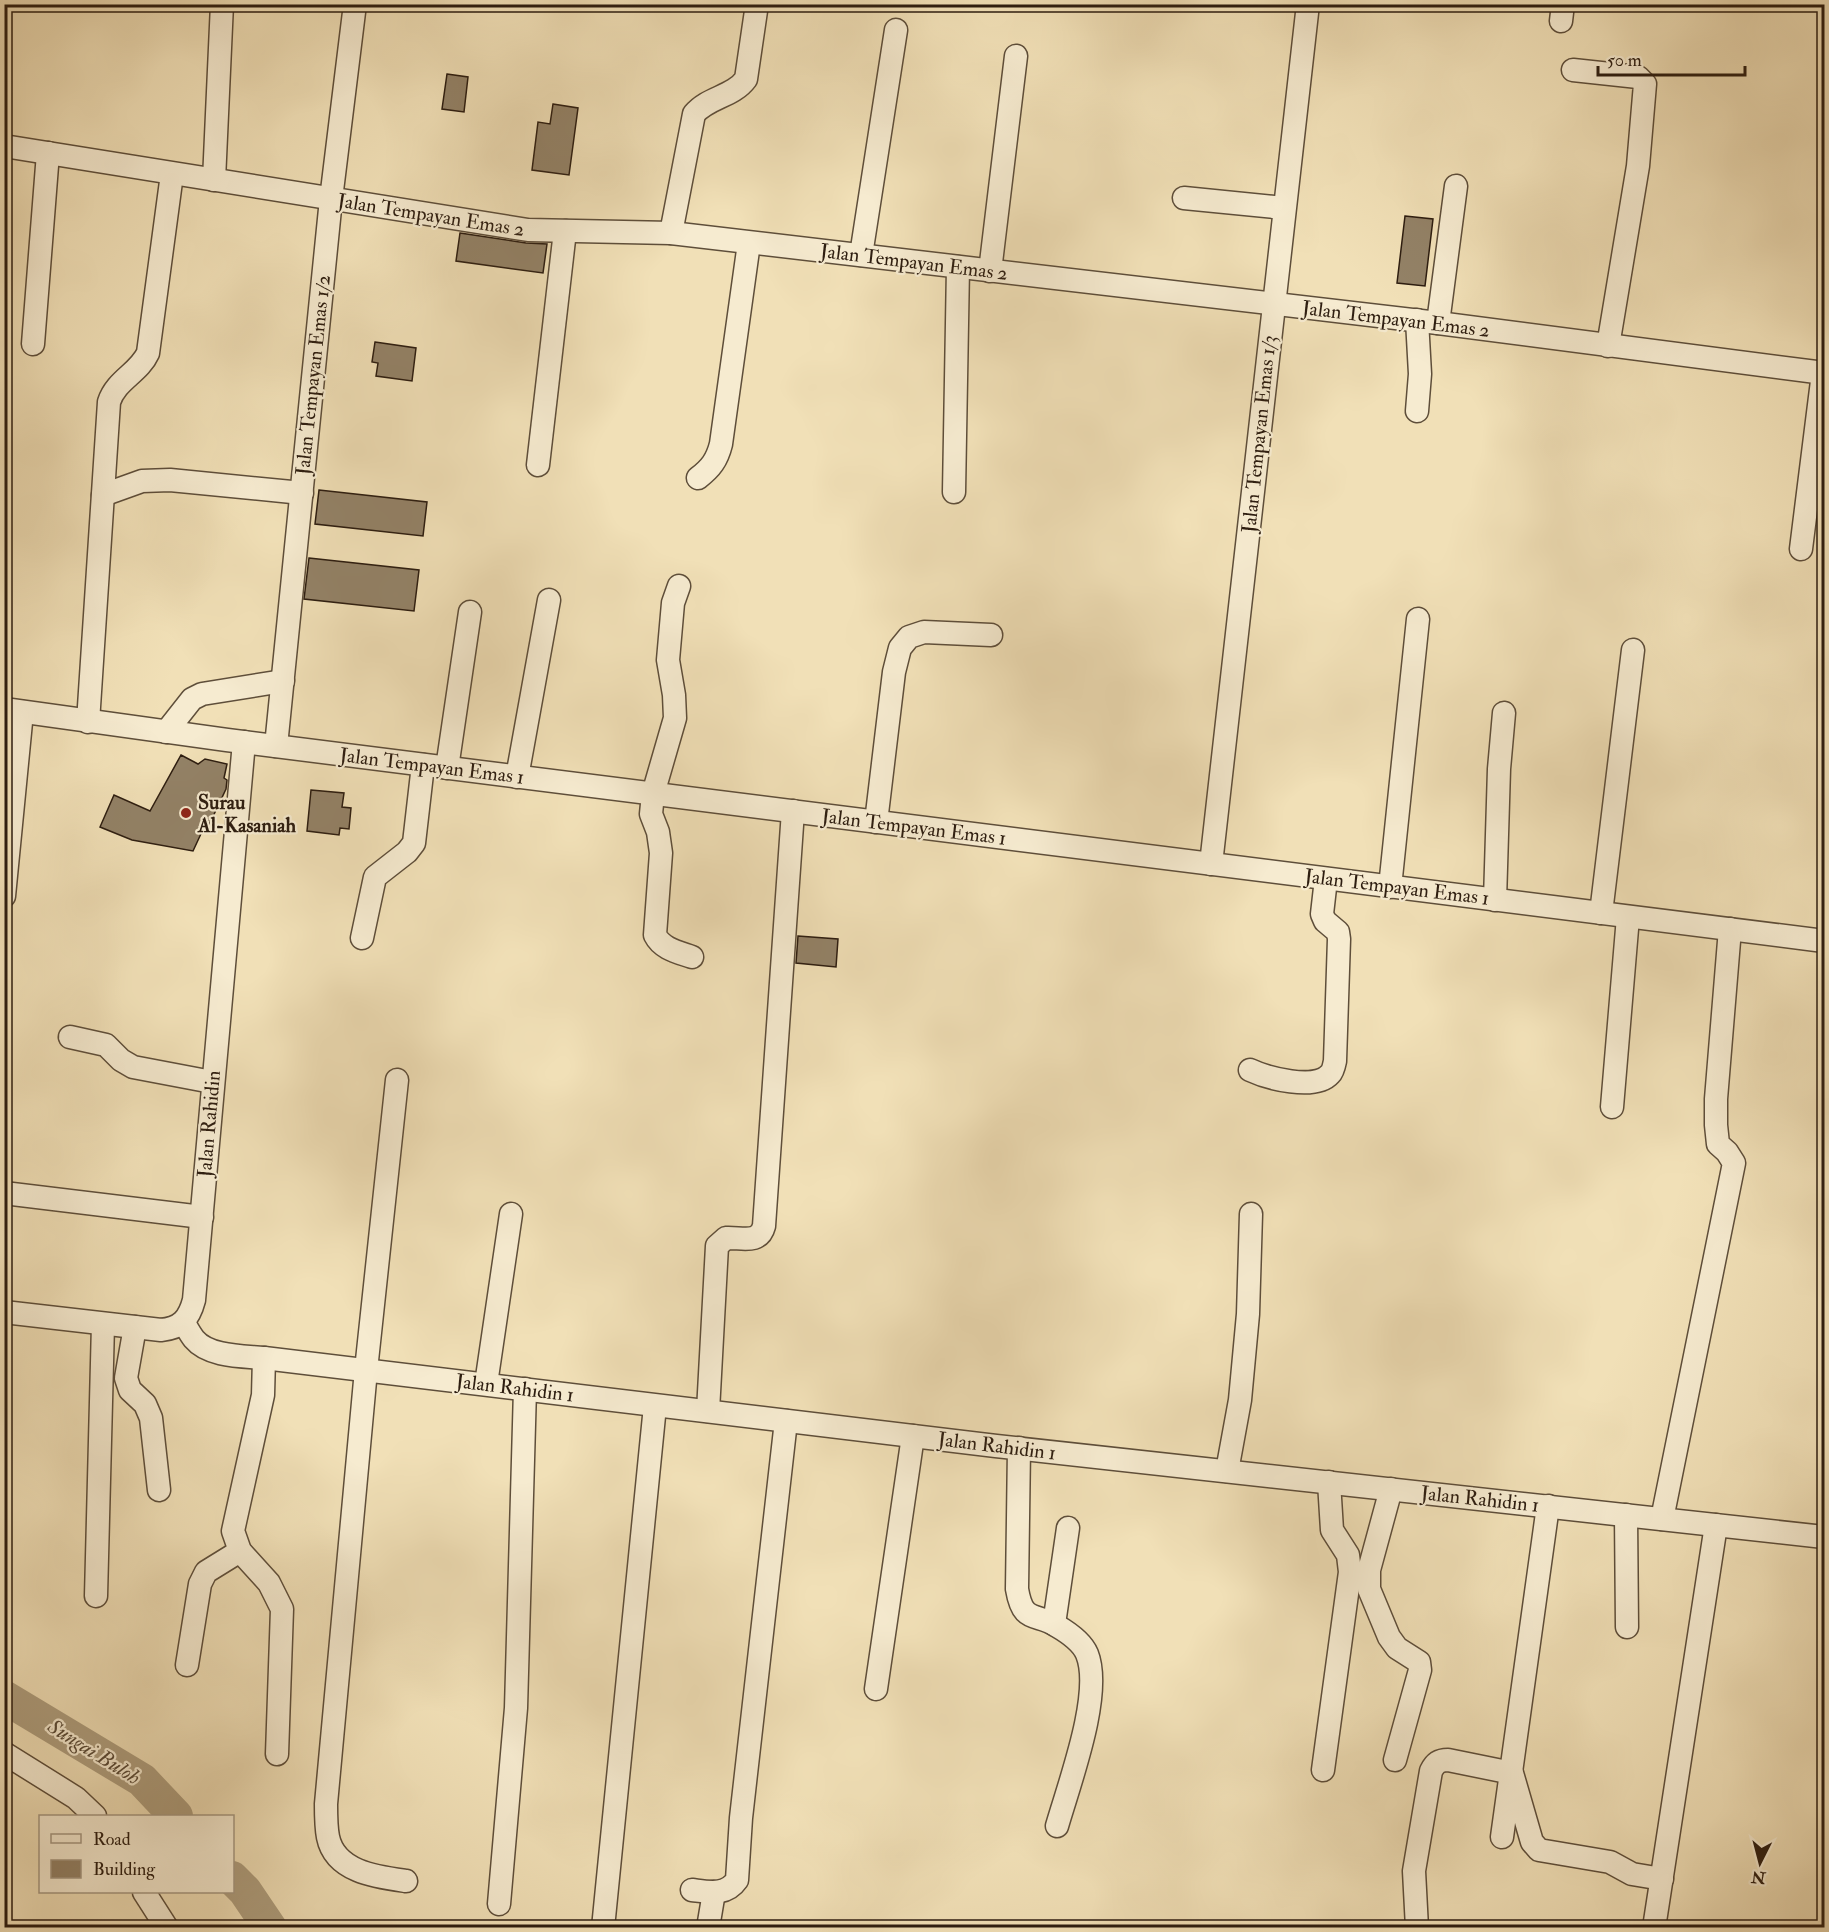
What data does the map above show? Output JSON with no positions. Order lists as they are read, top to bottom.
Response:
{
  "streets": {
    "street": [
      "Jalan Tempayan Emas 2",
      "Jalan Tempayan Emas 1/2",
      "Jalan Tempayan Emas 1/3",
      "Jalan Tempayan Emas 1",
      "Jalan Rahidin",
      "Jalan Rahidin 1"
    ]
  },
  "crossings": [
    ["Jalan Tempayan Emas 2", "Jalan Tempayan Emas 1/2"],
    ["Jalan Tempayan Emas 2", "Jalan Tempayan Emas 1/3"],
    ["Jalan Tempayan Emas 1/2", "Jalan Tempayan Emas 1"],
    ["Jalan Tempayan Emas 1/3", "Jalan Tempayan Emas 1"],
    ["Jalan Tempayan Emas 1", "Jalan Rahidin"],
    ["Jalan Rahidin", "Jalan Rahidin 1"]
  ],
  "water": ["Sungai Buloh"],
  "places": ["Surau Al-Kasaniah"],
  "legend": ["Road", "Building"],
  "scale_bar": "50 m",
  "north": "bottom"
}
